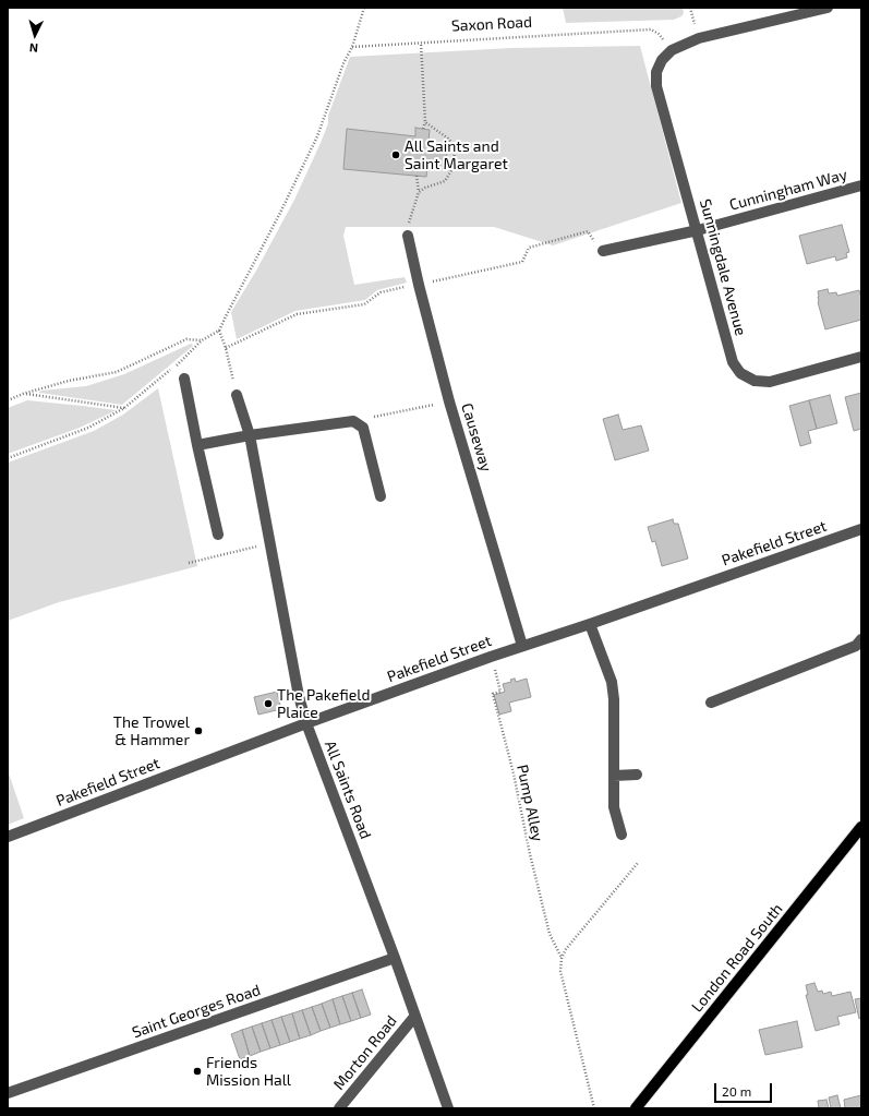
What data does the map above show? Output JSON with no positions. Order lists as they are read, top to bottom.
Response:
{
  "streets": {
    "main road": ["London Road South"],
    "street": [
      "Cunningham Way",
      "Sunningdale Avenue",
      "Causeway",
      "Pakefield Street",
      "All Saints Road",
      "Saint Georges Road",
      "Morton Road"
    ],
    "path": ["Saxon Road", "Pump Alley"]
  },
  "crossings": [
    ["Saxon Road", "Sunningdale Avenue"],
    ["Cunningham Way", "Sunningdale Avenue"],
    ["Causeway", "Pakefield Street"],
    ["Pakefield Street", "All Saints Road"],
    ["Pakefield Street", "Pump Alley"],
    ["All Saints Road", "Saint Georges Road"],
    ["All Saints Road", "Morton Road"]
  ],
  "places": [
    "All Saints and Saint Margaret",
    "The Pakefield Plaice",
    "The Trowel & Hammer",
    "Friends Mission Hall"
  ],
  "scale_bar": "20 m",
  "north": "bottom"
}
